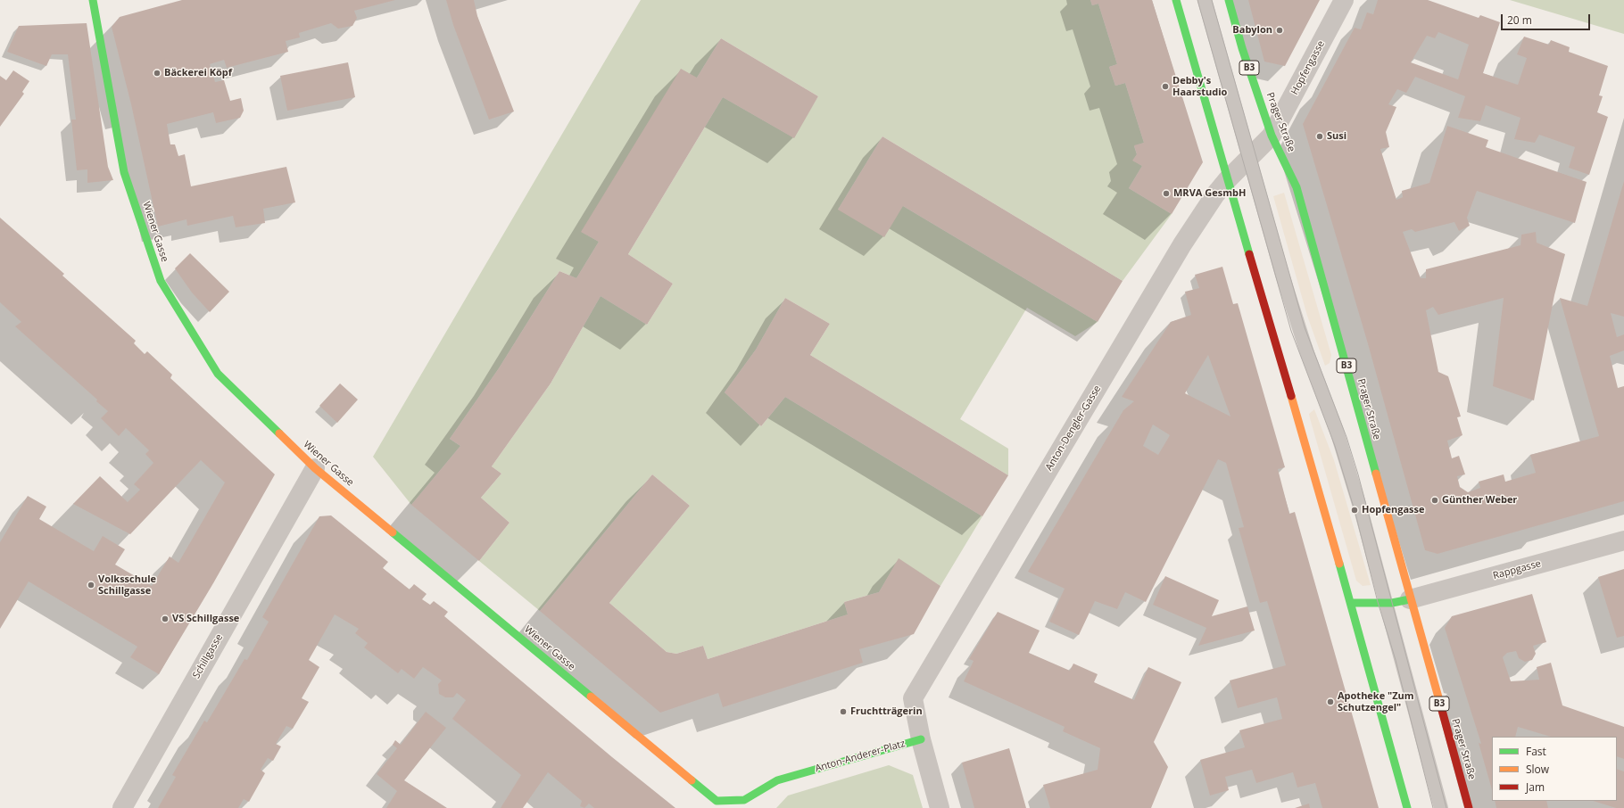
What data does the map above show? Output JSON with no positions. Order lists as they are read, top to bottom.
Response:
{
  "streets": {
    "main road": [
      "B3",
      "Prager Straße",
      "Wiener Gasse",
      "Anton-Anderer-Platz"
    ],
    "street": [
      "Hopfengasse",
      "Anton-Dengler-Gasse",
      "Rappgasse",
      "Schillgasse"
    ]
  },
  "crossings": [
    ["Hopfengasse", "Prager Straße"],
    ["Hopfengasse", "Anton-Dengler-Gasse"],
    ["Prager Straße", "Anton-Dengler-Gasse"],
    ["Prager Straße", "Rappgasse"],
    ["Wiener Gasse", "Schillgasse"],
    ["Wiener Gasse", "Anton-Anderer-Platz"],
    ["Anton-Dengler-Gasse", "Anton-Anderer-Platz"]
  ],
  "places": [
    "Babylon",
    "Bäckerei Köpf",
    "Debby's Haarstudio",
    "Susi",
    "MRVA GesmbH",
    "Günther Weber",
    "Hopfengasse",
    "Volksschule Schillgasse",
    "VS Schillgasse",
    "Apotheke \"Zum Schutzengel\"",
    "Fruchtträgerin"
  ],
  "legend": ["Fast", "Slow", "Jam"],
  "scale_bar": "20 m"
}
